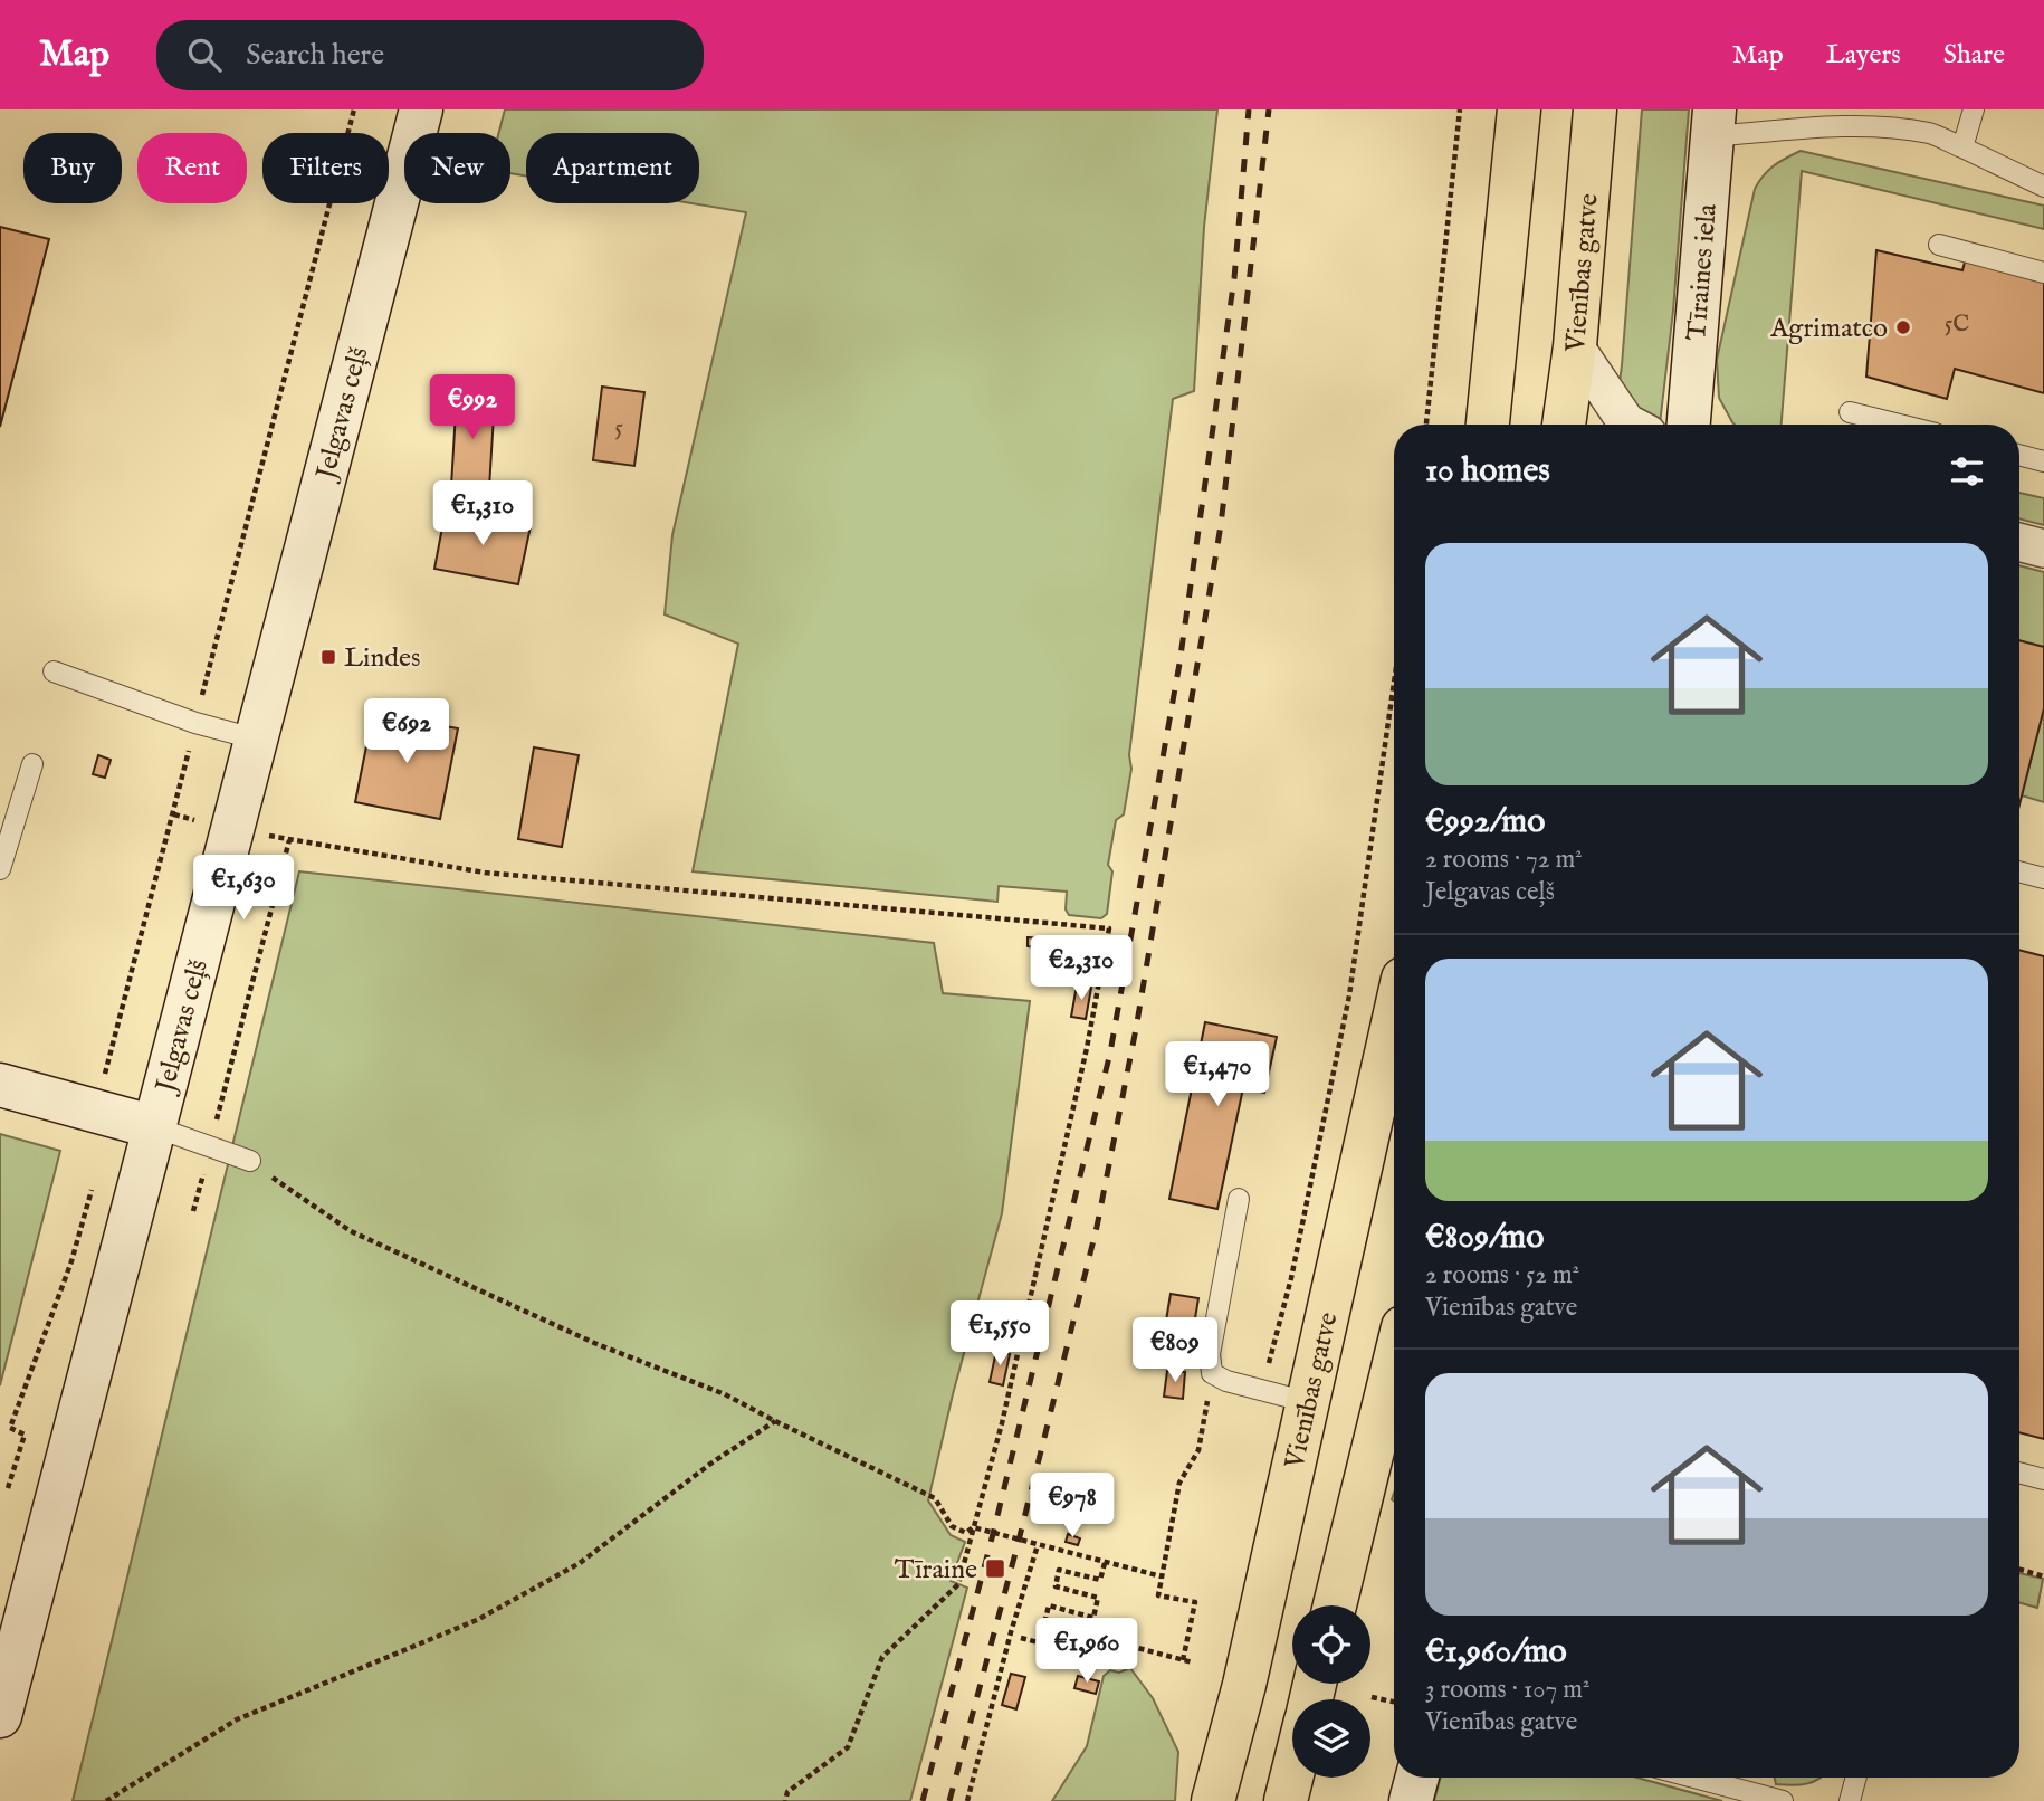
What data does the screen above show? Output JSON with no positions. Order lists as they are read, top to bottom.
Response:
{
  "streets": {
    "highway": ["Vienības gatve"],
    "main road": ["Tīraines iela", "Jelgavas ceļš"]
  },
  "places": {
    "other": ["Agrimatco"],
    "transit": ["Lindes", "Tīraine"]
  },
  "house_numbers": ["5C", "5"],
  "page": {
    "header": "Map",
    "search": "Search here",
    "nav": ["Map", "Layers", "Share"],
    "chip": [
      "Buy",
      "Rent",
      "Filters",
      "New",
      "Apartment"
    ],
    "price": [
      "€992",
      "€1,310",
      "€692",
      "€1,630",
      "€2,310",
      "€1,470",
      "€1,550",
      "€809",
      "€978",
      "€1,960"
    ],
    "heading": "10 homes",
    "list": [
      {
        "name": "€992/mo",
        "note": "2 rooms · 72 m² · Jelgavas ceļš"
      },
      {
        "name": "€809/mo",
        "note": "2 rooms · 52 m² · Vienības gatve"
      },
      {
        "name": "€1,960/mo",
        "note": "3 rooms · 107 m² · Vienības gatve"
      }
    ]
  }
}
